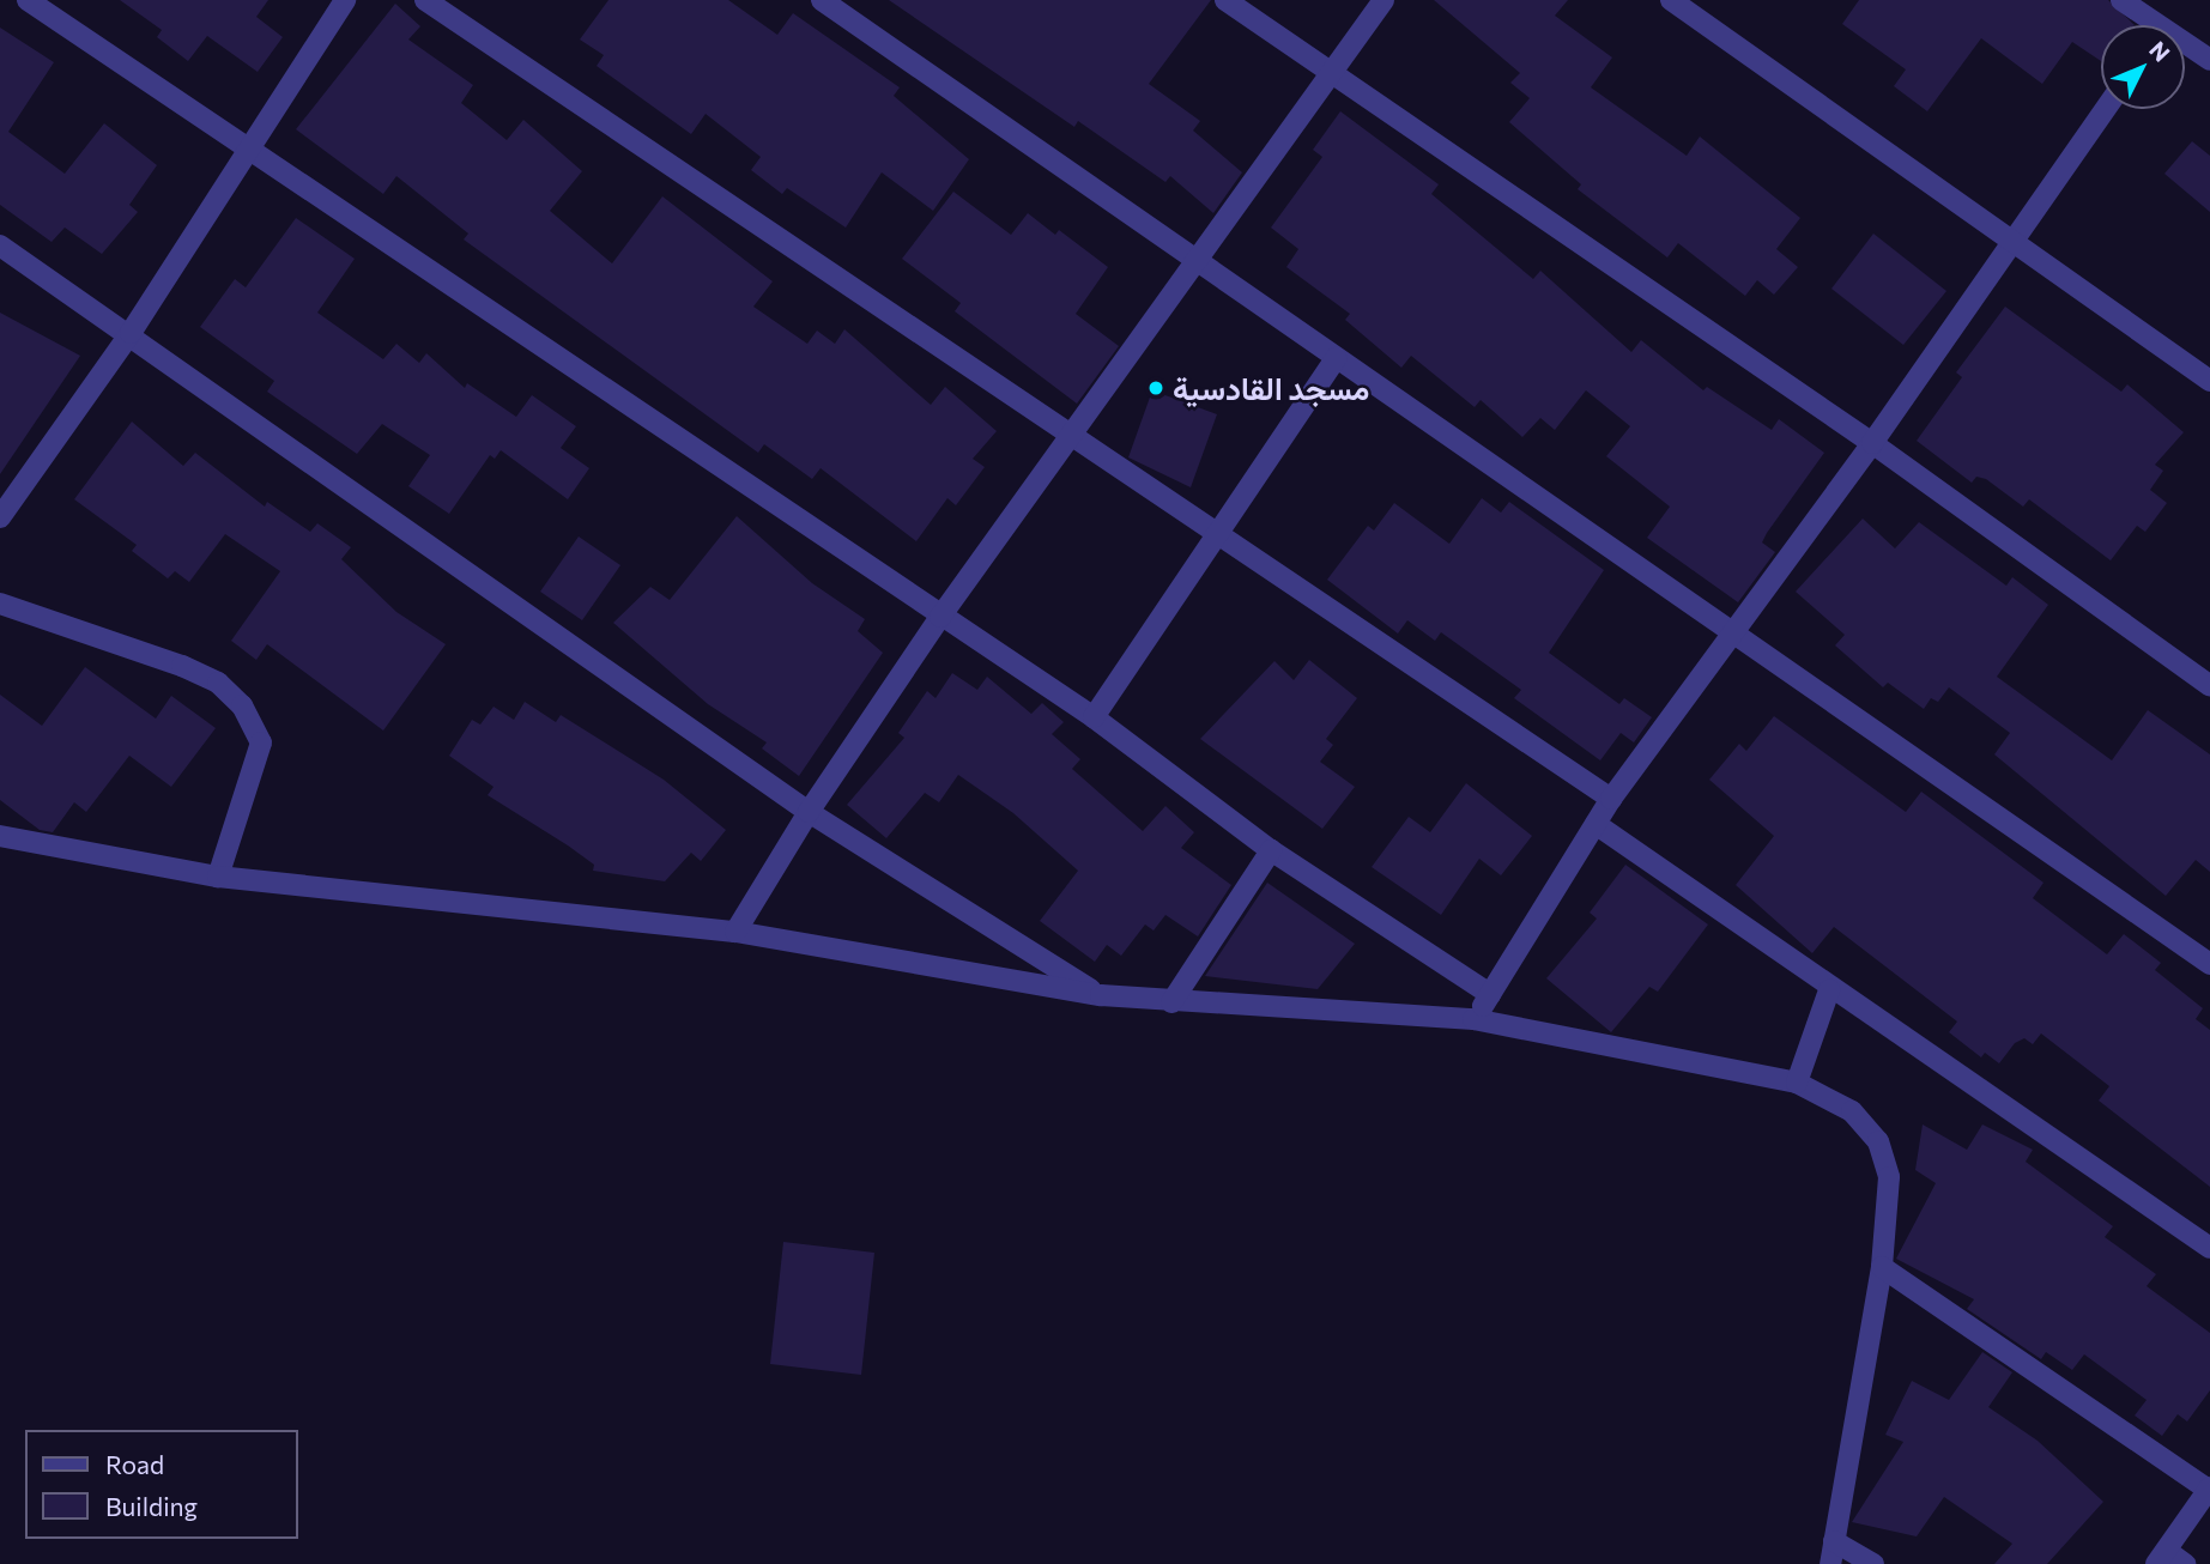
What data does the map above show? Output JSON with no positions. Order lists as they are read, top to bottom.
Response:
{
  "places": ["مسجد القادسية"],
  "legend": ["Road", "Building"],
  "north": "top right"
}
